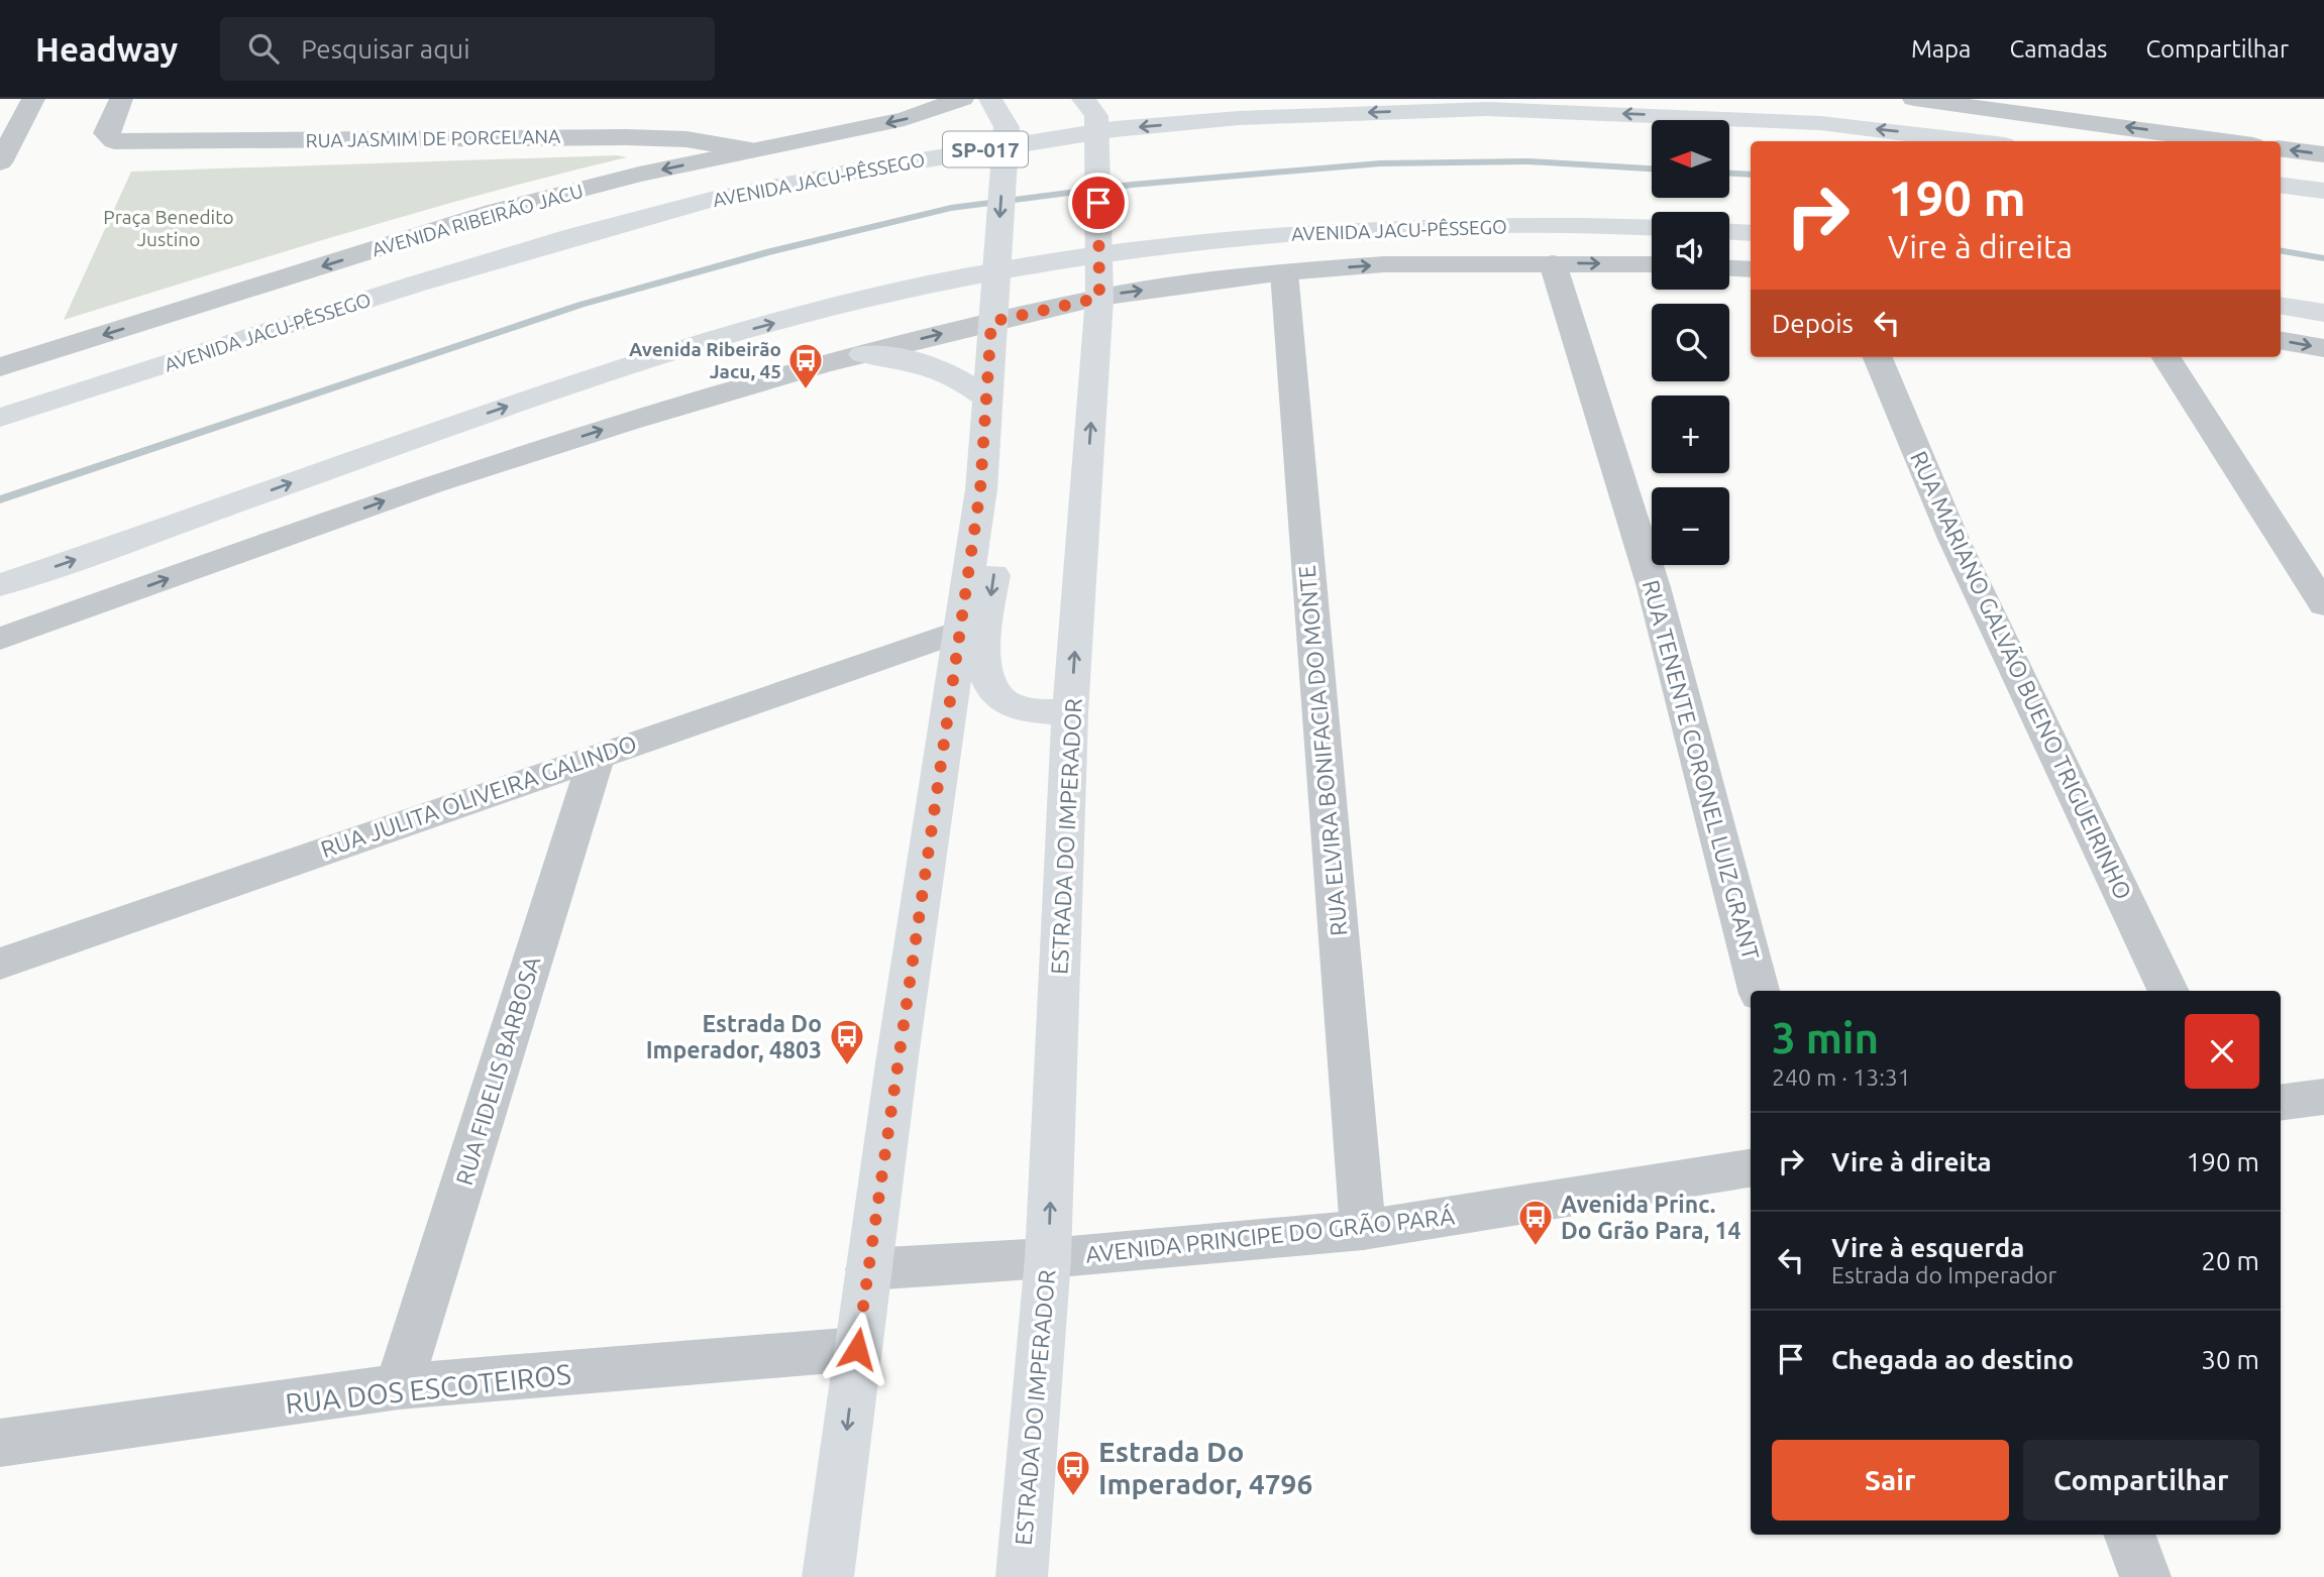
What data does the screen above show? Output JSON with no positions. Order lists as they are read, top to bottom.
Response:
{
  "streets": {
    "main road": ["SP-017", "AVENIDA JACU-PÊSSEGO", "ESTRADA DO IMPERADOR"],
    "street": [
      "RUA JASMIM DE PORCELANA",
      "AVENIDA RIBEIRÃO JACU",
      "RUA MARIANO GALVÃO BUENO TRIGUEIRINHO",
      "RUA ELVIRA BONIFACIA DO MONTE",
      "RUA TENENTE CORONEL LUIZ GRANT",
      "RUA JULITA OLIVEIRA GALINDO",
      "RUA FIDELIS BARBOSA",
      "AVENIDA PRINCIPE DO GRÃO PARÁ",
      "RUA DOS ESCOTEIROS"
    ]
  },
  "crossings": [
    ["RUA JASMIM DE PORCELANA", "AVENIDA RIBEIRÃO JACU"],
    ["RUA ELVIRA BONIFACIA DO MONTE", "AVENIDA PRINCIPE DO GRÃO PARÁ"],
    ["RUA JULITA OLIVEIRA GALINDO", "RUA FIDELIS BARBOSA"],
    ["ESTRADA DO IMPERADOR", "AVENIDA PRINCIPE DO GRÃO PARÁ"],
    ["RUA FIDELIS BARBOSA", "RUA DOS ESCOTEIROS"]
  ],
  "parks": ["Praça Benedito Justino"],
  "places": {
    "bus stop": [
      "Avenida Ribeirão Jacu, 45",
      "Estrada Do Imperador, 4803",
      "Avenida Princ. Do Grão Para, 14",
      "Estrada Do Imperador, 4796"
    ]
  },
  "north": "left",
  "page": {
    "header": "Headway",
    "search": "Pesquisar aqui",
    "nav": ["Mapa", "Camadas", "Compartilhar"],
    "map_buttons": ["+", "−"],
    "turn": ["190 m", "Vire à direita"],
    "then": "Depois",
    "heading": ["3 min", "240 m · 13:31"],
    "list": [
      {
        "name": "Vire à direita",
        "value": "190 m"
      },
      {
        "name": "Vire à esquerda",
        "note": "Estrada do Imperador",
        "value": "20 m"
      },
      {
        "name": "Chegada ao destino",
        "value": "30 m"
      }
    ],
    "buttons": ["Sair", "Compartilhar"]
  }
}
